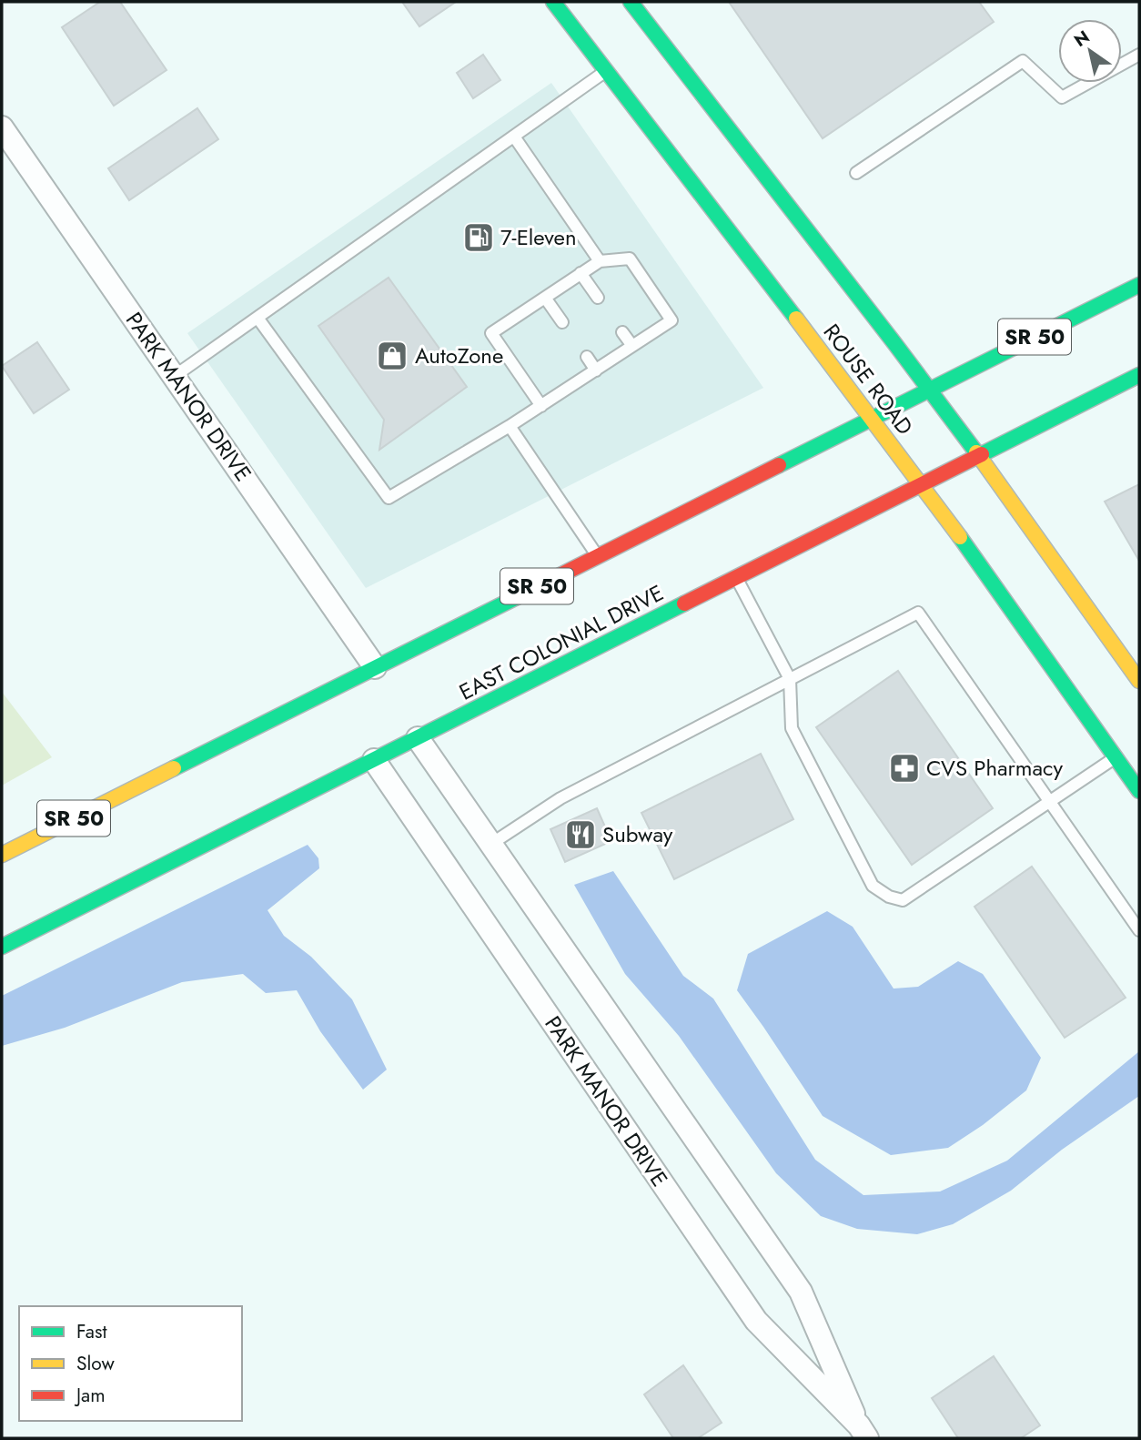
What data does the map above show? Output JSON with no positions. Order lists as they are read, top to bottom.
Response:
{
  "streets": {
    "main road": ["SR 50", "ROUSE ROAD", "EAST COLONIAL DRIVE"],
    "street": ["PARK MANOR DRIVE"]
  },
  "crossings": [
    ["SR 50", "ROUSE ROAD"],
    ["SR 50", "PARK MANOR DRIVE"],
    ["ROUSE ROAD", "EAST COLONIAL DRIVE"],
    ["PARK MANOR DRIVE", "EAST COLONIAL DRIVE"]
  ],
  "places": {
    "fuel station": ["7-Eleven"],
    "shop": ["AutoZone"],
    "pharmacy": ["CVS Pharmacy"],
    "restaurant": ["Subway"]
  },
  "legend": ["Fast", "Slow", "Jam"],
  "north": "top left"
}
